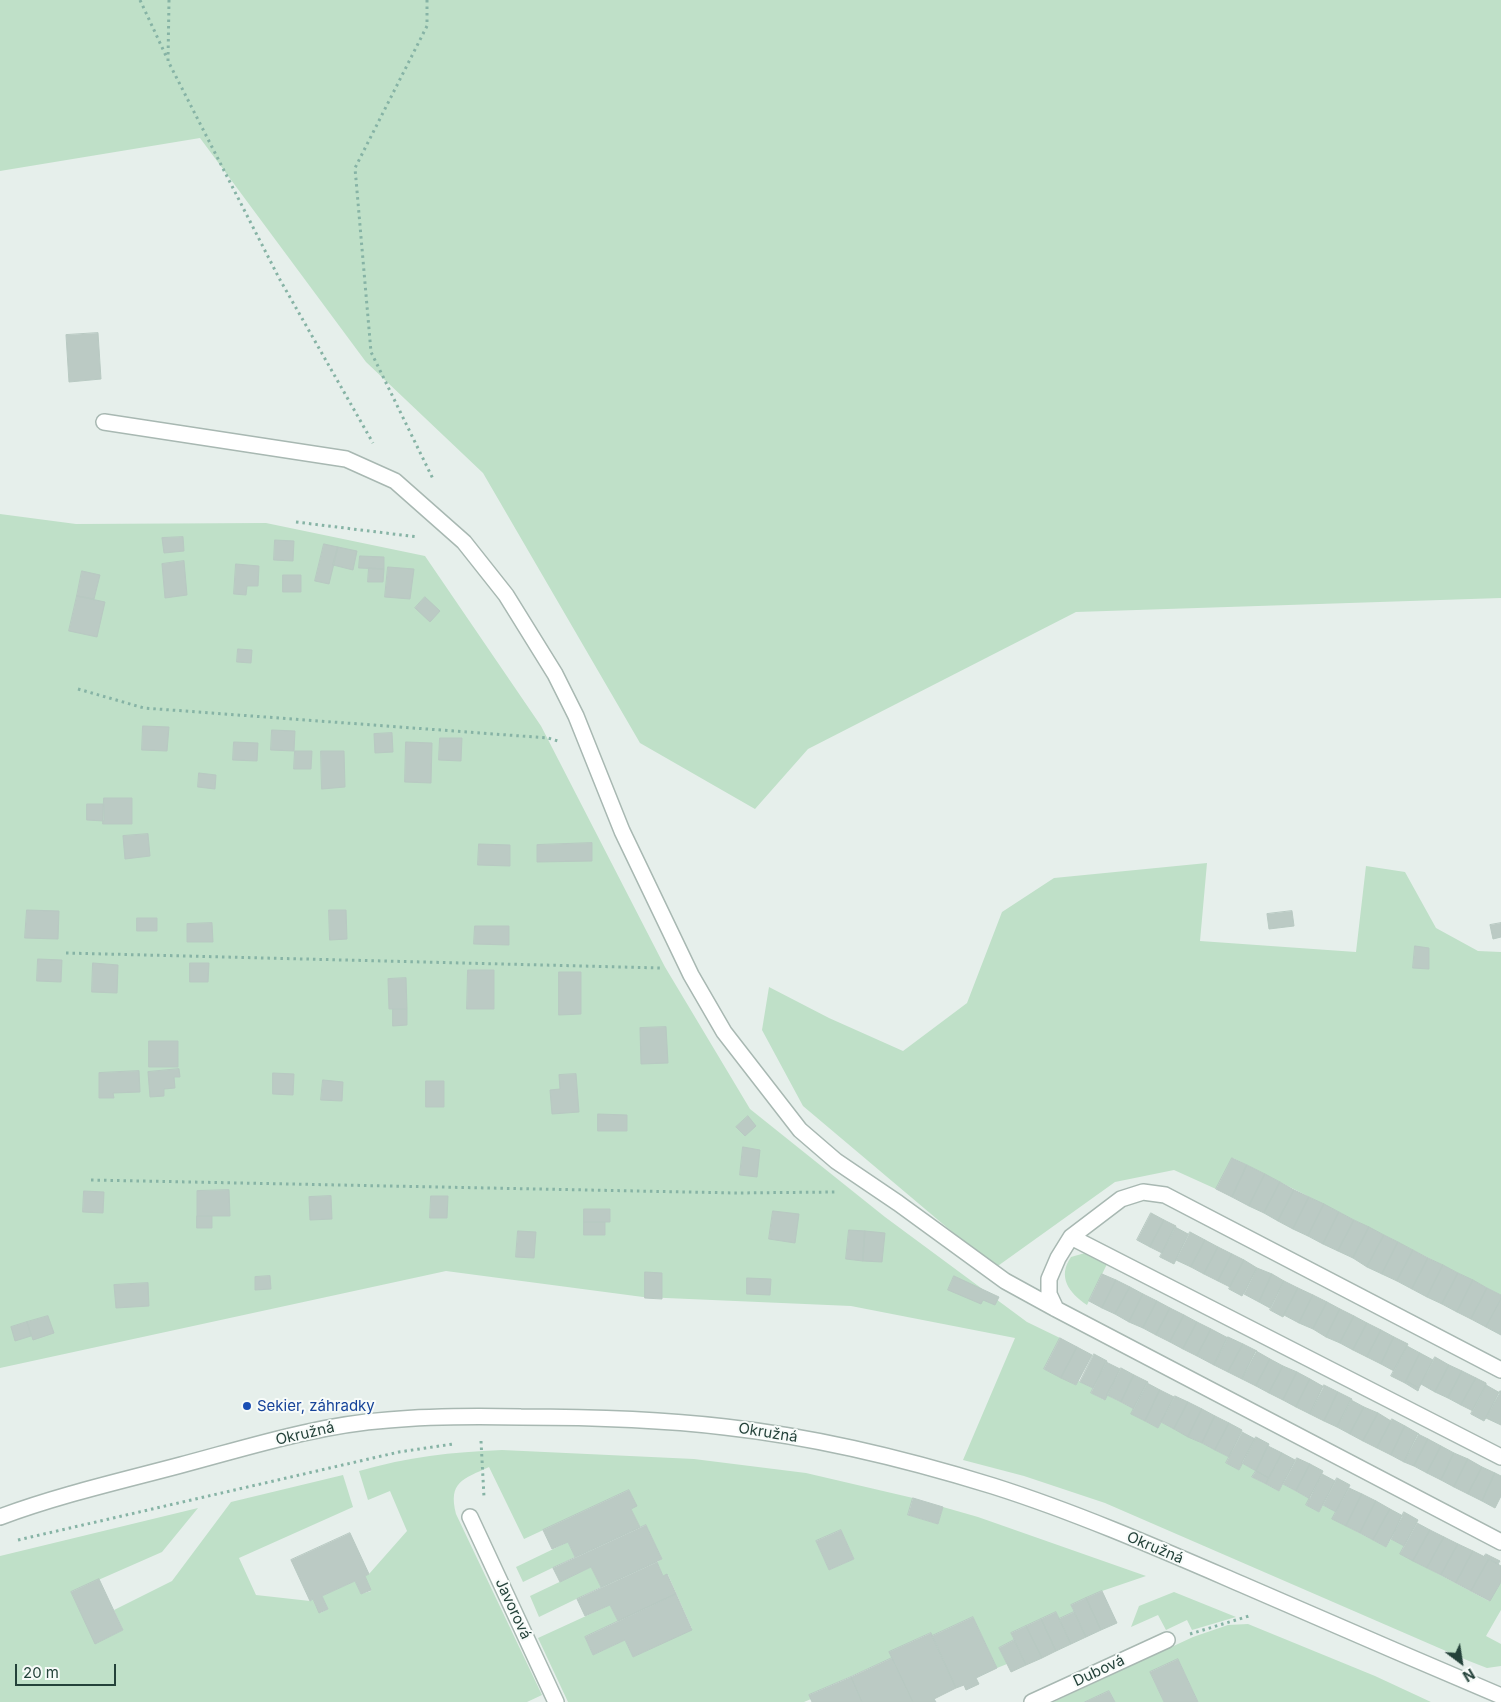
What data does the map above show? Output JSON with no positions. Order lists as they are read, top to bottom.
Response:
{
  "streets": {
    "street": ["Okružná", "Javorová", "Dubová"]
  },
  "places": ["Sekier, záhradky"],
  "scale_bar": "20 m",
  "north": "bottom right"
}
